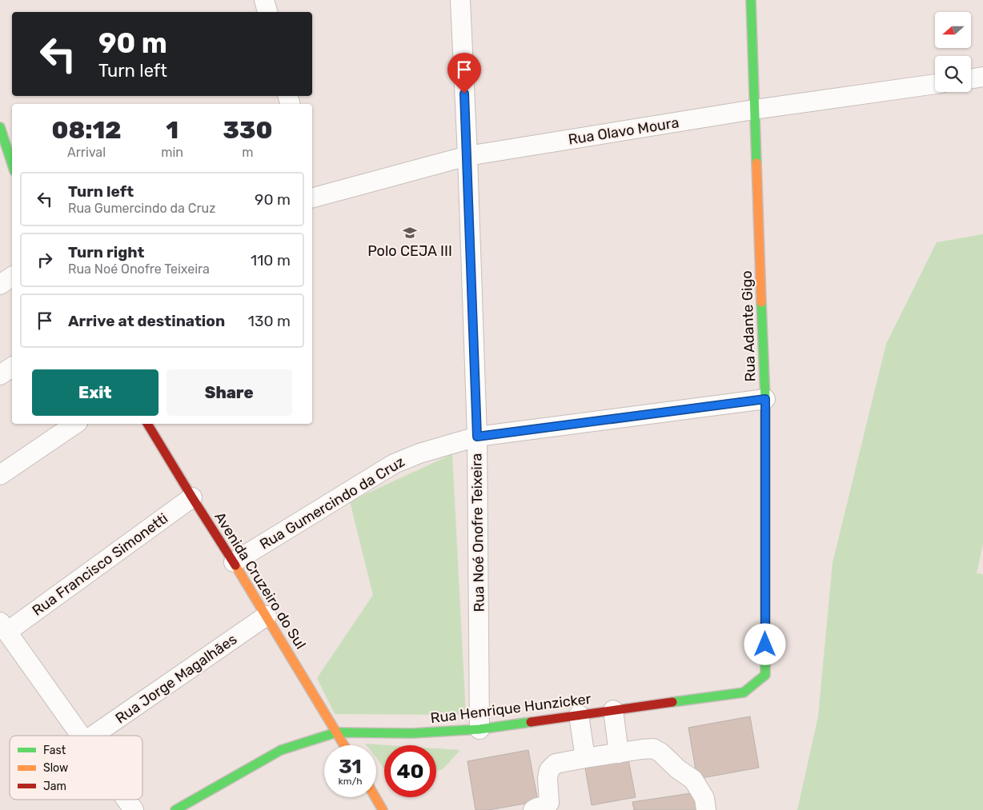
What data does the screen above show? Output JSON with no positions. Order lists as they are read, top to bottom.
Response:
{
  "streets": {
    "street": [
      "Rua Olavo Moura",
      "Rua Adante Gigo",
      "Rua Gumercindo da Cruz",
      "Rua Noé Onofre Teixeira",
      "Rua Francisco Simonetti",
      "Avenida Cruzeiro do Sul",
      "Rua Jorge Magalhães",
      "Rua Henrique Hunzicker"
    ]
  },
  "crossings": [
    ["Rua Olavo Moura", "Rua Adante Gigo"],
    ["Rua Olavo Moura", "Rua Noé Onofre Teixeira"],
    ["Rua Adante Gigo", "Rua Gumercindo da Cruz"],
    ["Rua Adante Gigo", "Rua Henrique Hunzicker"],
    ["Rua Gumercindo da Cruz", "Rua Noé Onofre Teixeira"],
    ["Rua Gumercindo da Cruz", "Avenida Cruzeiro do Sul"],
    ["Rua Noé Onofre Teixeira", "Rua Henrique Hunzicker"],
    ["Rua Francisco Simonetti", "Avenida Cruzeiro do Sul"],
    ["Avenida Cruzeiro do Sul", "Rua Jorge Magalhães"],
    ["Avenida Cruzeiro do Sul", "Rua Henrique Hunzicker"]
  ],
  "places": {
    "school or university": ["Polo CEJA III"]
  },
  "legend": ["Fast", "Slow", "Jam"],
  "north": "left",
  "page": {
    "turn": ["90 m", "Turn left"],
    "eta": [
      "08:12",
      "Arrival",
      "1",
      "min",
      "330",
      "m"
    ],
    "list": [
      {
        "name": "Turn left",
        "note": "Rua Gumercindo da Cruz",
        "value": "90 m"
      },
      {
        "name": "Turn right",
        "note": "Rua Noé Onofre Teixeira",
        "value": "110 m"
      },
      {
        "name": "Arrive at destination",
        "value": "130 m"
      }
    ],
    "buttons": ["Exit", "Share"],
    "speed": "31 km/h",
    "limit": "40"
  }
}
